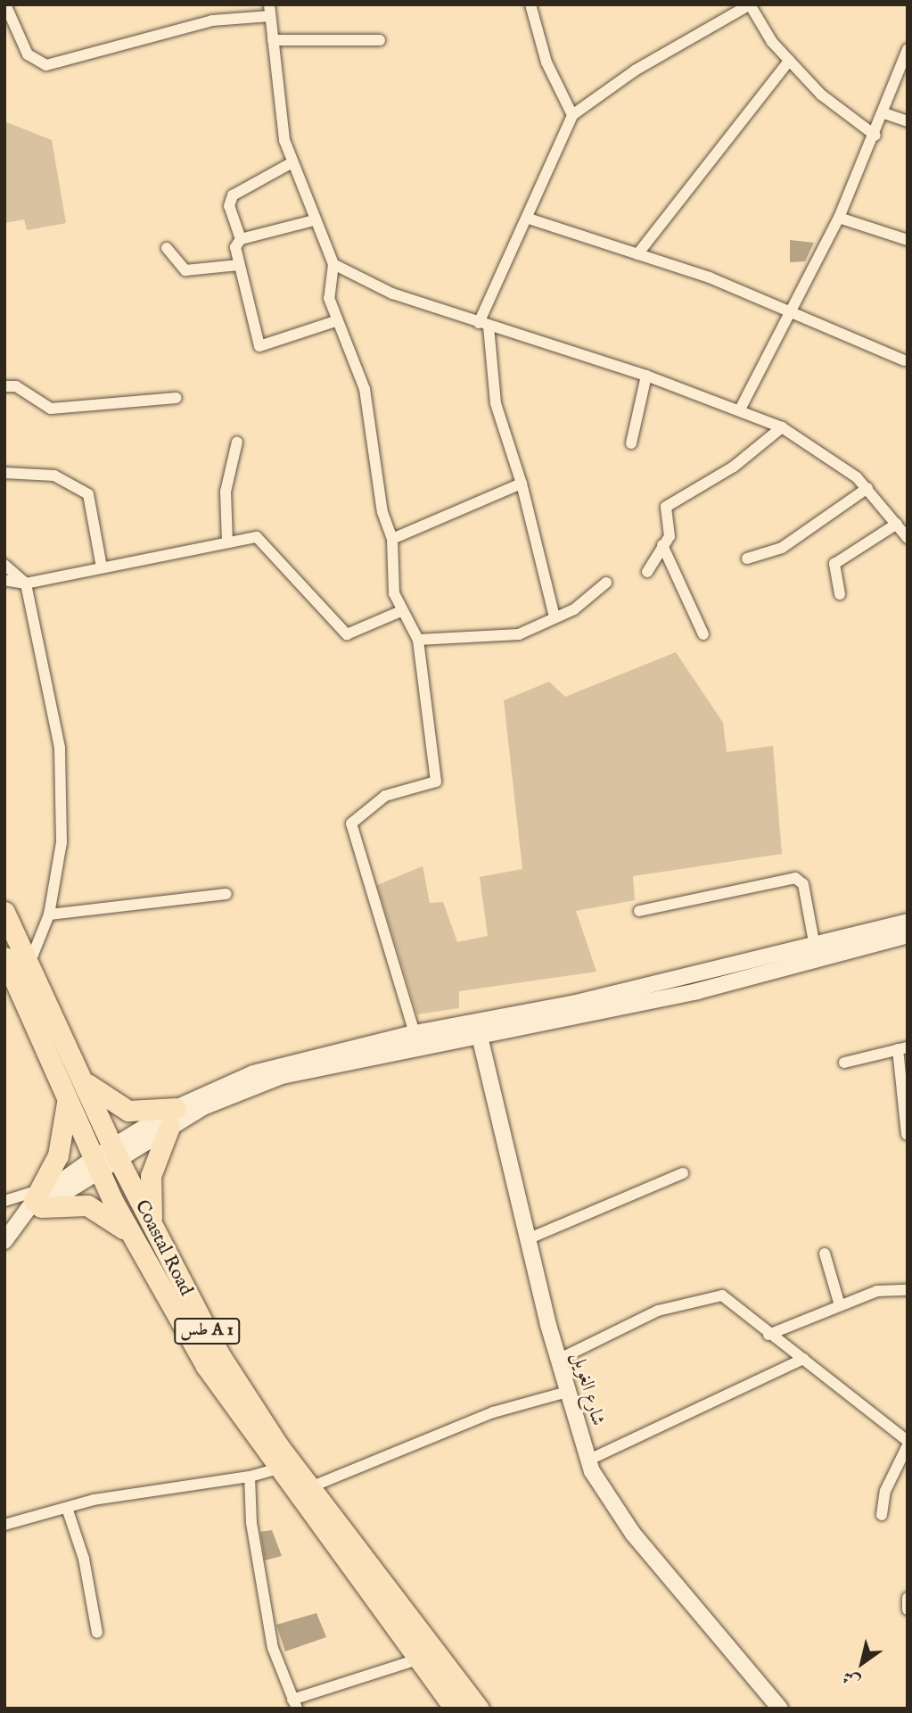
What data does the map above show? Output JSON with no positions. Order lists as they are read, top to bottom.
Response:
{
  "streets": {
    "highway": ["Coastal Road", "طس A 1"],
    "street": ["شارع الغويل"]
  },
  "north": "bottom left"
}
